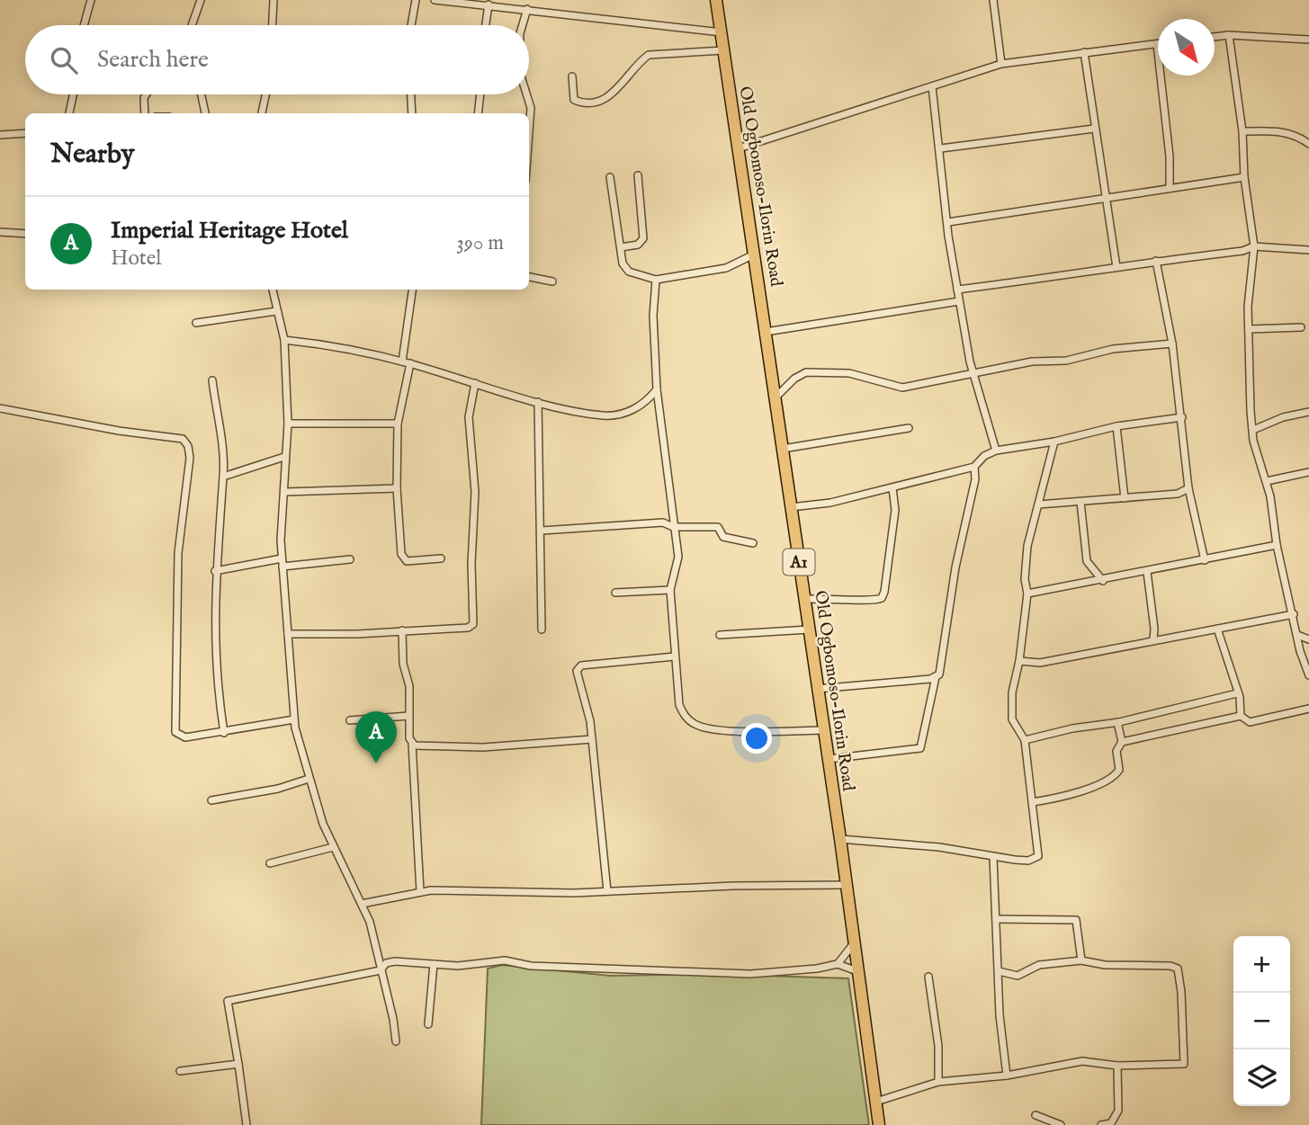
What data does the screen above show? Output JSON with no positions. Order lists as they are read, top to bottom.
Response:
{
  "streets": {
    "highway": ["Old Ogbomoso-Ilorin Road", "A1"]
  },
  "north": "bottom right",
  "page": {
    "search": "Search here",
    "heading": "Nearby",
    "list": [
      {
        "mark": "A",
        "name": "Imperial Heritage Hotel",
        "note": "Hotel",
        "value": "390 m"
      }
    ],
    "pins": "A",
    "map_buttons": ["+", "−"]
  }
}
